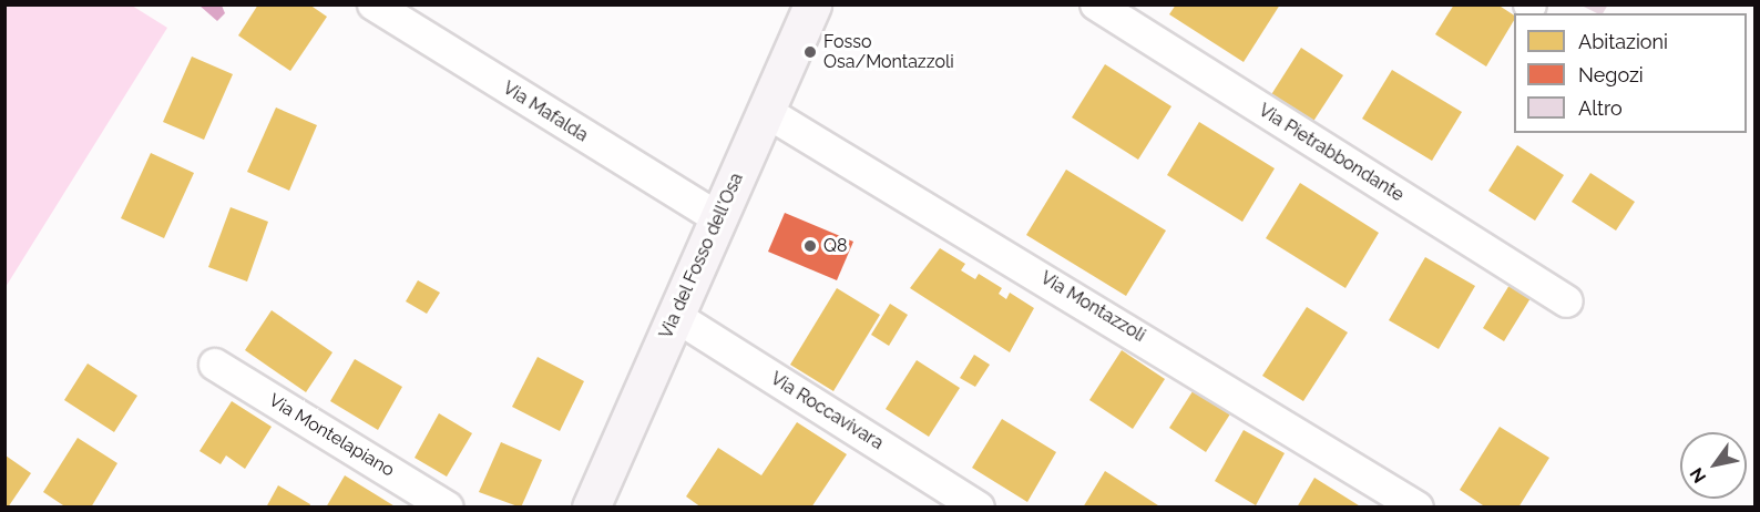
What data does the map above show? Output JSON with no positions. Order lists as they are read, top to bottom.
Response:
{
  "streets": {
    "street": [
      "Via Mafalda",
      "Via Pietrabbondante",
      "Via del Fosso dell'Osa",
      "Via Montazzoli",
      "Via Roccavivara",
      "Via Montelapiano"
    ]
  },
  "crossings": [
    ["Via Mafalda", "Via del Fosso dell'Osa"],
    ["Via del Fosso dell'Osa", "Via Montazzoli"],
    ["Via del Fosso dell'Osa", "Via Roccavivara"]
  ],
  "places": ["Fosso Osa/Montazzoli", "Q8"],
  "legend": ["Abitazioni", "Negozi", "Altro"],
  "north": "bottom left"
}
